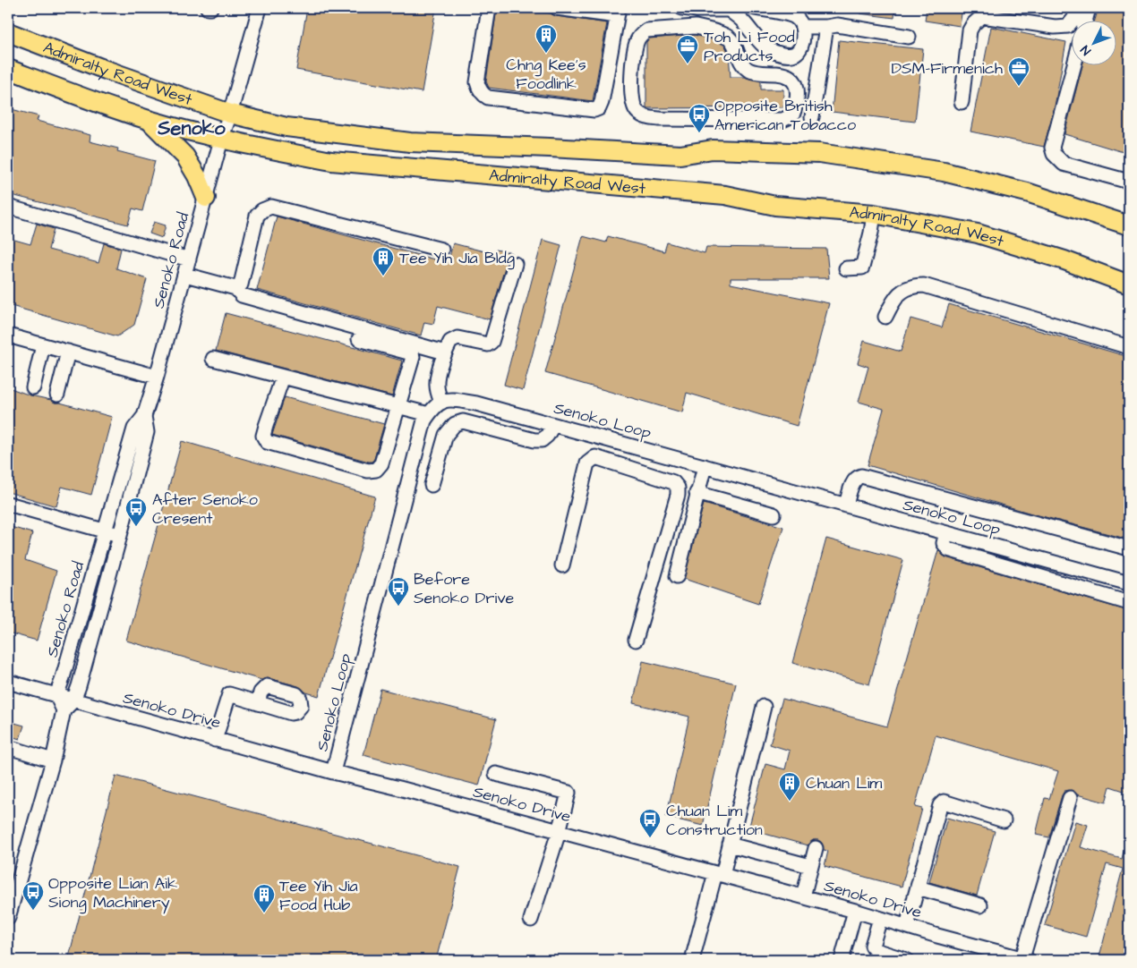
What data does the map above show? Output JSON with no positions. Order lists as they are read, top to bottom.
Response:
{
  "streets": {
    "main road": ["Admiralty Road West"],
    "street": ["Senoko Road", "Senoko Loop", "Senoko Drive"]
  },
  "crossings": [
    ["Admiralty Road West", "Senoko Road"],
    ["Senoko Road", "Senoko Drive"],
    ["Senoko Loop", "Senoko Drive"]
  ],
  "districts": ["Senoko"],
  "places": {
    "building": [
      "Chng Kee's Foodlink",
      "Tee Yih Jia Bldg",
      "Chuan Lim",
      "Tee Yih Jia Food Hub"
    ],
    "office": ["Toh Li Food Products", "DSM-Firmenich"],
    "bus stop": [
      "Opposite British American Tobacco",
      "After Senoko Cresent",
      "Before Senoko Drive",
      "Chuan Lim Construction",
      "Opposite Lian Aik Siong Machinery"
    ]
  },
  "north": "bottom left"
}
